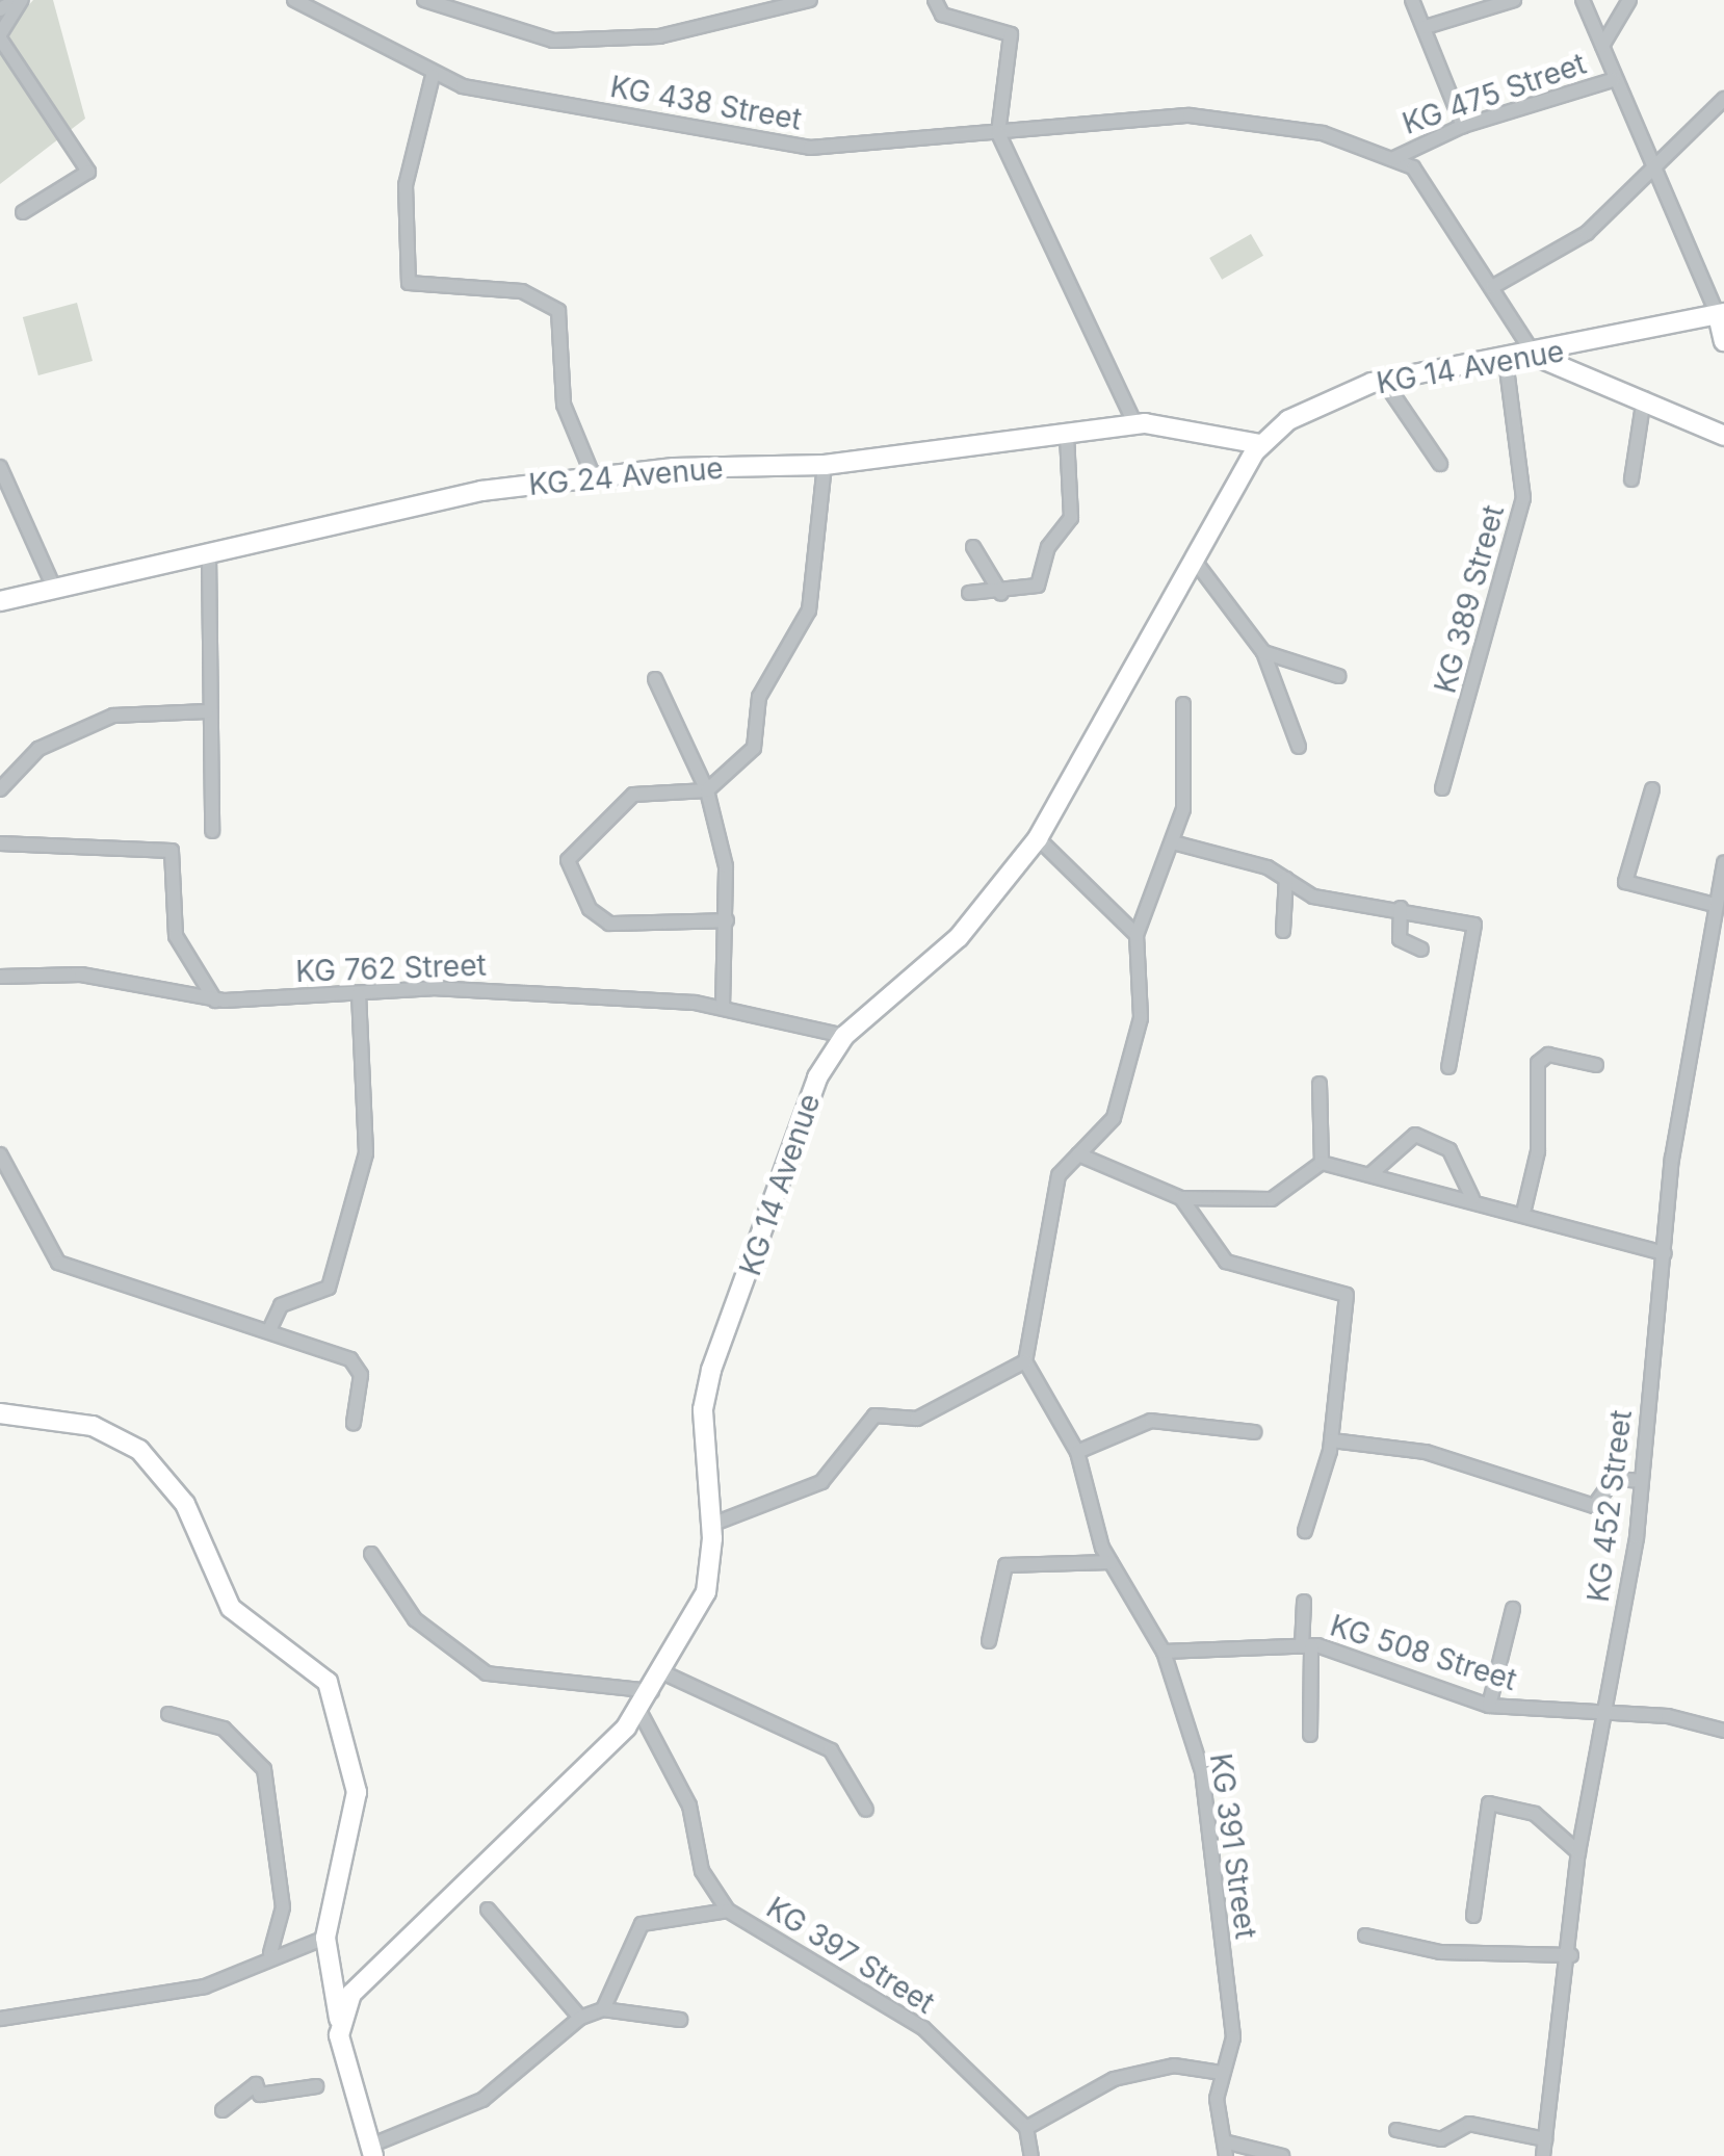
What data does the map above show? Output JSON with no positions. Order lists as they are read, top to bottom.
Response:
{
  "streets": {
    "main road": ["KG 14 Avenue", "KG 24 Avenue"],
    "street": [
      "KG 475 Street",
      "KG 438 Street",
      "KG 389 Street",
      "KG 762 Street",
      "KG 452 Street",
      "KG 508 Street",
      "KG 391 Street",
      "KG 397 Street"
    ]
  },
  "crossings": [
    ["KG 475 Street", "KG 438 Street"],
    ["KG 14 Avenue", "KG 24 Avenue"],
    ["KG 14 Avenue", "KG 389 Street"],
    ["KG 14 Avenue", "KG 762 Street"],
    ["KG 452 Street", "KG 508 Street"],
    ["KG 508 Street", "KG 391 Street"]
  ]
}
